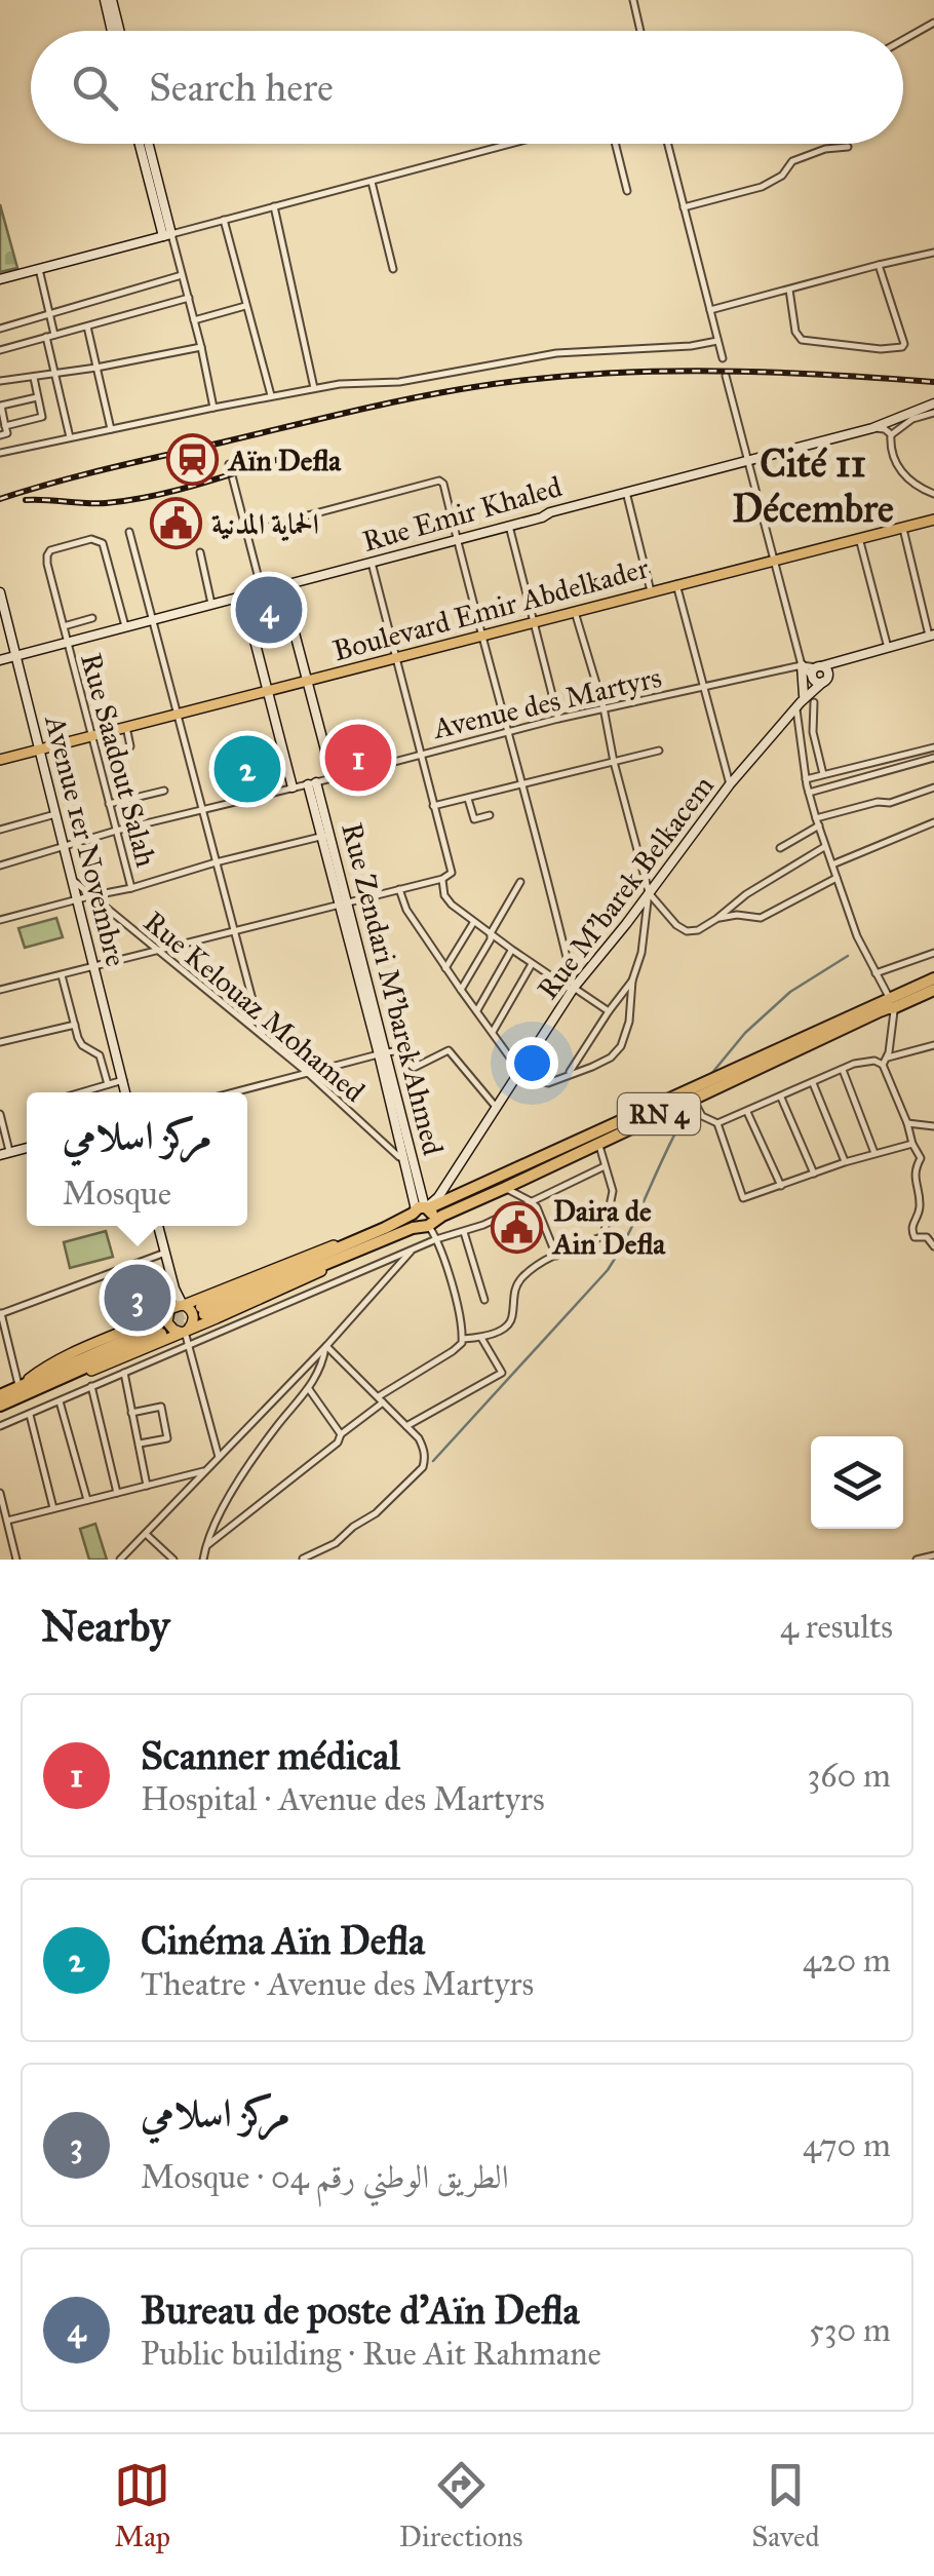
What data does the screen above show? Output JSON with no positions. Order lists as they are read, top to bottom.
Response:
{
  "streets": {
    "highway": ["RN 4"],
    "main road": ["Boulevard Emir Abdelkader"],
    "street": [
      "Rue Emir Khaled",
      "Avenue des Martyrs",
      "Rue Saadout Salah",
      "Avenue 1er Novembre",
      "Rue M'barek Belkacem",
      "Rue Zendari M'barek Ahmed",
      "Rue Kelouaz Mohamed"
    ]
  },
  "crossings": [
    ["Rue Emir Khaled", "Rue Saadout Salah"],
    ["Rue Emir Khaled", "Avenue 1er Novembre"],
    ["Boulevard Emir Abdelkader", "Rue Saadout Salah"],
    ["Boulevard Emir Abdelkader", "Avenue 1er Novembre"],
    ["Avenue des Martyrs", "Rue Saadout Salah"],
    ["Avenue des Martyrs", "Avenue 1er Novembre"],
    ["Avenue des Martyrs", "Rue Zendari M'barek Ahmed"],
    ["Avenue 1er Novembre", "Rue Kelouaz Mohamed"],
    ["Rue M'barek Belkacem", "Rue Zendari M'barek Ahmed"],
    ["Rue M'barek Belkacem", "RN 4"],
    ["Rue Zendari M'barek Ahmed", "Rue Kelouaz Mohamed"],
    ["Rue Zendari M'barek Ahmed", "RN 4"]
  ],
  "districts": ["Cité 11 Décembre"],
  "places": {
    "station": ["Aïn Defla"],
    "public building": ["الحماية المدنية", "Daira de Ain Defla"]
  },
  "page": {
    "search": "Search here",
    "pins": [
      "4",
      "1",
      "2",
      "3"
    ],
    "popup": ["مركز اسلامي", "Mosque"],
    "heading": ["Nearby", "4 results"],
    "list": [
      {
        "mark": "1",
        "name": "Scanner médical",
        "note": "Hospital · Avenue des Martyrs",
        "value": "360 m"
      },
      {
        "mark": "2",
        "name": "Cinéma Aïn Defla",
        "note": "Theatre · Avenue des Martyrs",
        "value": "420 m"
      },
      {
        "mark": "3",
        "name": "مركز اسلامي",
        "note": "Mosque · الطريق الوطني رقم 04",
        "value": "470 m"
      },
      {
        "mark": "4",
        "name": "Bureau de poste d'Aïn Defla",
        "note": "Public building · Rue Ait Rahmane",
        "value": "530 m"
      }
    ],
    "nav": ["Map", "Directions", "Saved"]
  }
}
